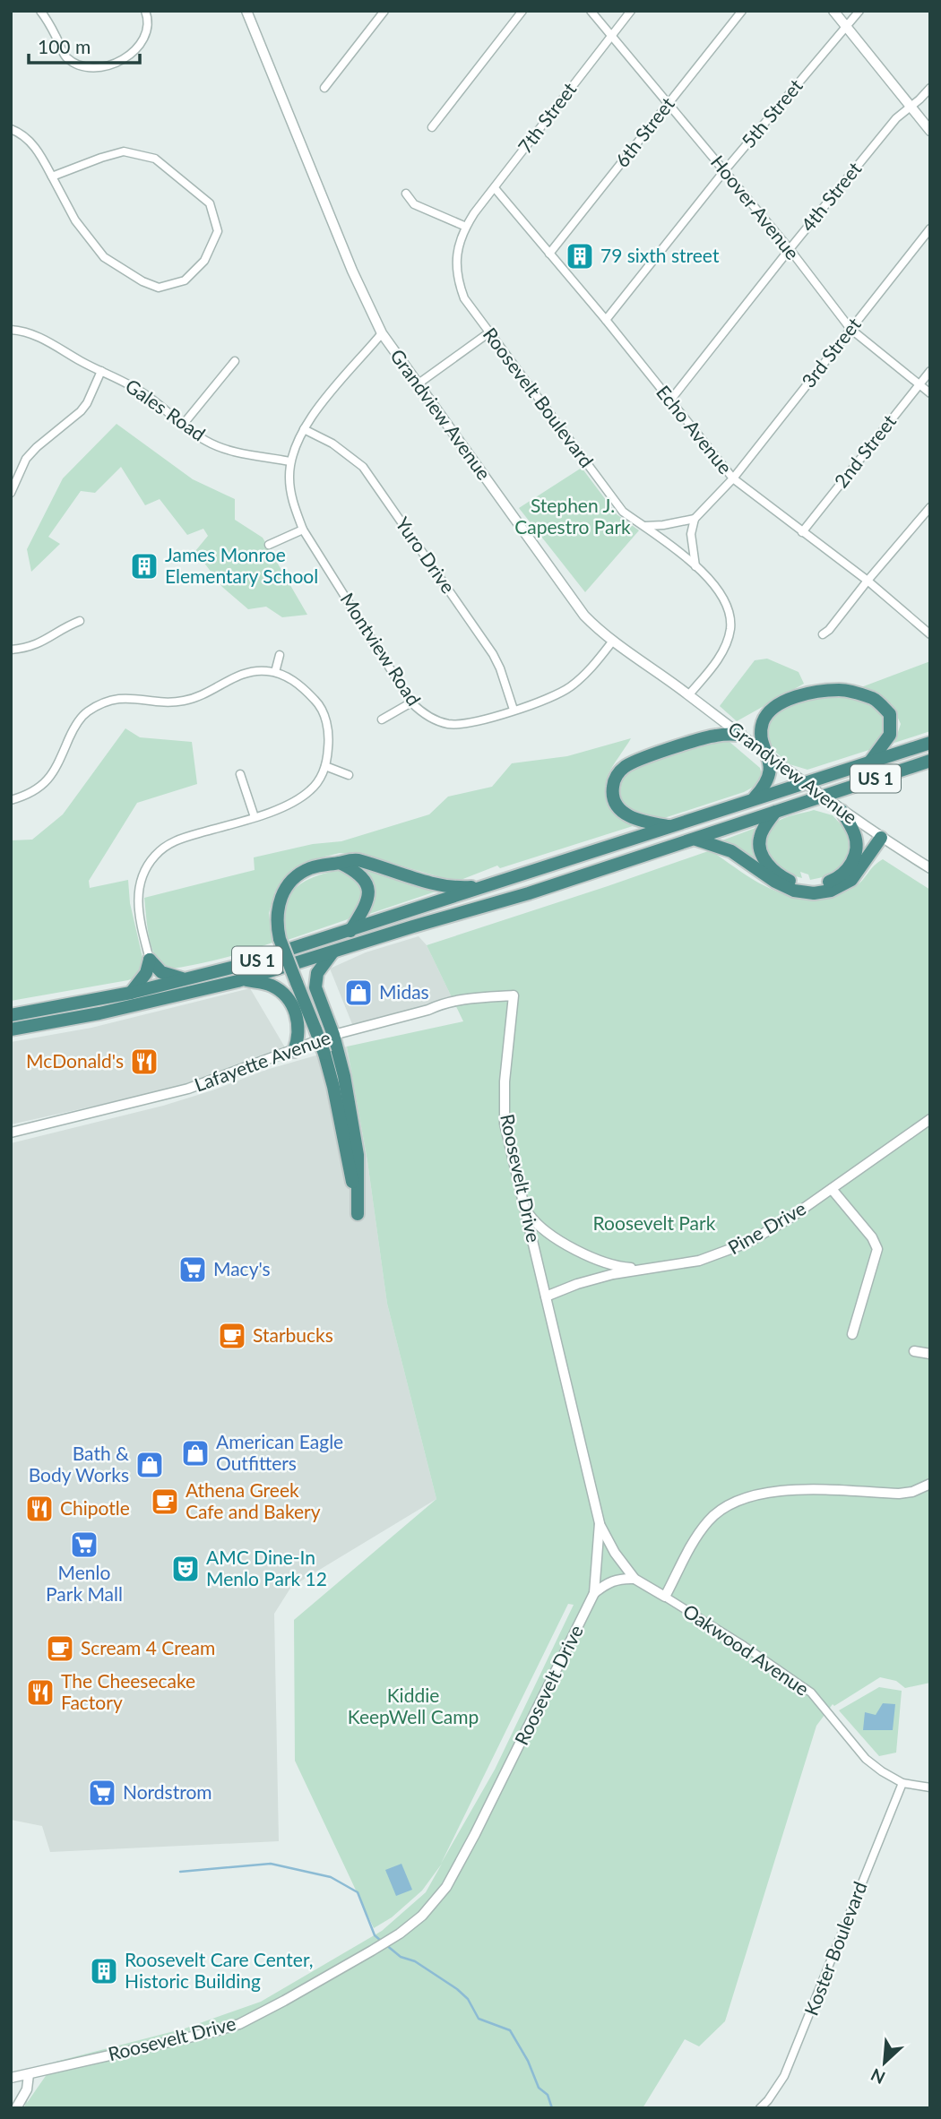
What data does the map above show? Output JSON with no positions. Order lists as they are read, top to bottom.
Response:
{
  "streets": {
    "highway": ["US 1"],
    "street": [
      "5th Street",
      "7th Street",
      "6th Street",
      "4th Street",
      "Hoover Avenue",
      "3rd Street",
      "Roosevelt Boulevard",
      "Gales Road",
      "Grandview Avenue",
      "Echo Avenue",
      "2nd Street",
      "Yuro Drive",
      "Montview Road",
      "Lafayette Avenue",
      "Roosevelt Drive",
      "Pine Drive",
      "Oakwood Avenue",
      "Koster Boulevard"
    ]
  },
  "crossings": [
    ["5th Street", "Hoover Avenue"],
    ["5th Street", "Echo Avenue"],
    ["7th Street", "Hoover Avenue"],
    ["7th Street", "Roosevelt Boulevard"],
    ["7th Street", "Echo Avenue"],
    ["6th Street", "Hoover Avenue"],
    ["6th Street", "Echo Avenue"],
    ["4th Street", "Hoover Avenue"],
    ["4th Street", "Echo Avenue"],
    ["Hoover Avenue", "3rd Street"],
    ["Hoover Avenue", "2nd Street"],
    ["3rd Street", "Echo Avenue"],
    ["Roosevelt Boulevard", "Grandview Avenue"],
    ["Gales Road", "Montview Road"],
    ["Grandview Avenue", "Montview Road"],
    ["Grandview Avenue", "US 1"],
    ["Echo Avenue", "2nd Street"],
    ["Yuro Drive", "Montview Road"],
    ["Lafayette Avenue", "Roosevelt Drive"],
    ["Roosevelt Drive", "Pine Drive"],
    ["Roosevelt Drive", "Oakwood Avenue"],
    ["Oakwood Avenue", "Koster Boulevard"]
  ],
  "parks": ["Stephen J. Capestro Park", "Roosevelt Park", "Kiddie KeepWell Camp"],
  "places": {
    "building": ["79 sixth street", "James Monroe Elementary School", "Roosevelt Care Center, Historic Building"],
    "shop": ["Midas", "American Eagle Outfitters", "Bath & Body Works"],
    "restaurant": ["McDonald's", "Chipotle", "The Cheesecake Factory"],
    "supermarket": ["Macy's", "Menlo Park Mall", "Nordstrom"],
    "cafe": ["Starbucks", "Athena Greek Cafe and Bakery", "Scream 4 Cream"],
    "theatre": ["AMC Dine-In Menlo Park 12"]
  },
  "scale_bar": "100 m",
  "north": "bottom left"
}
